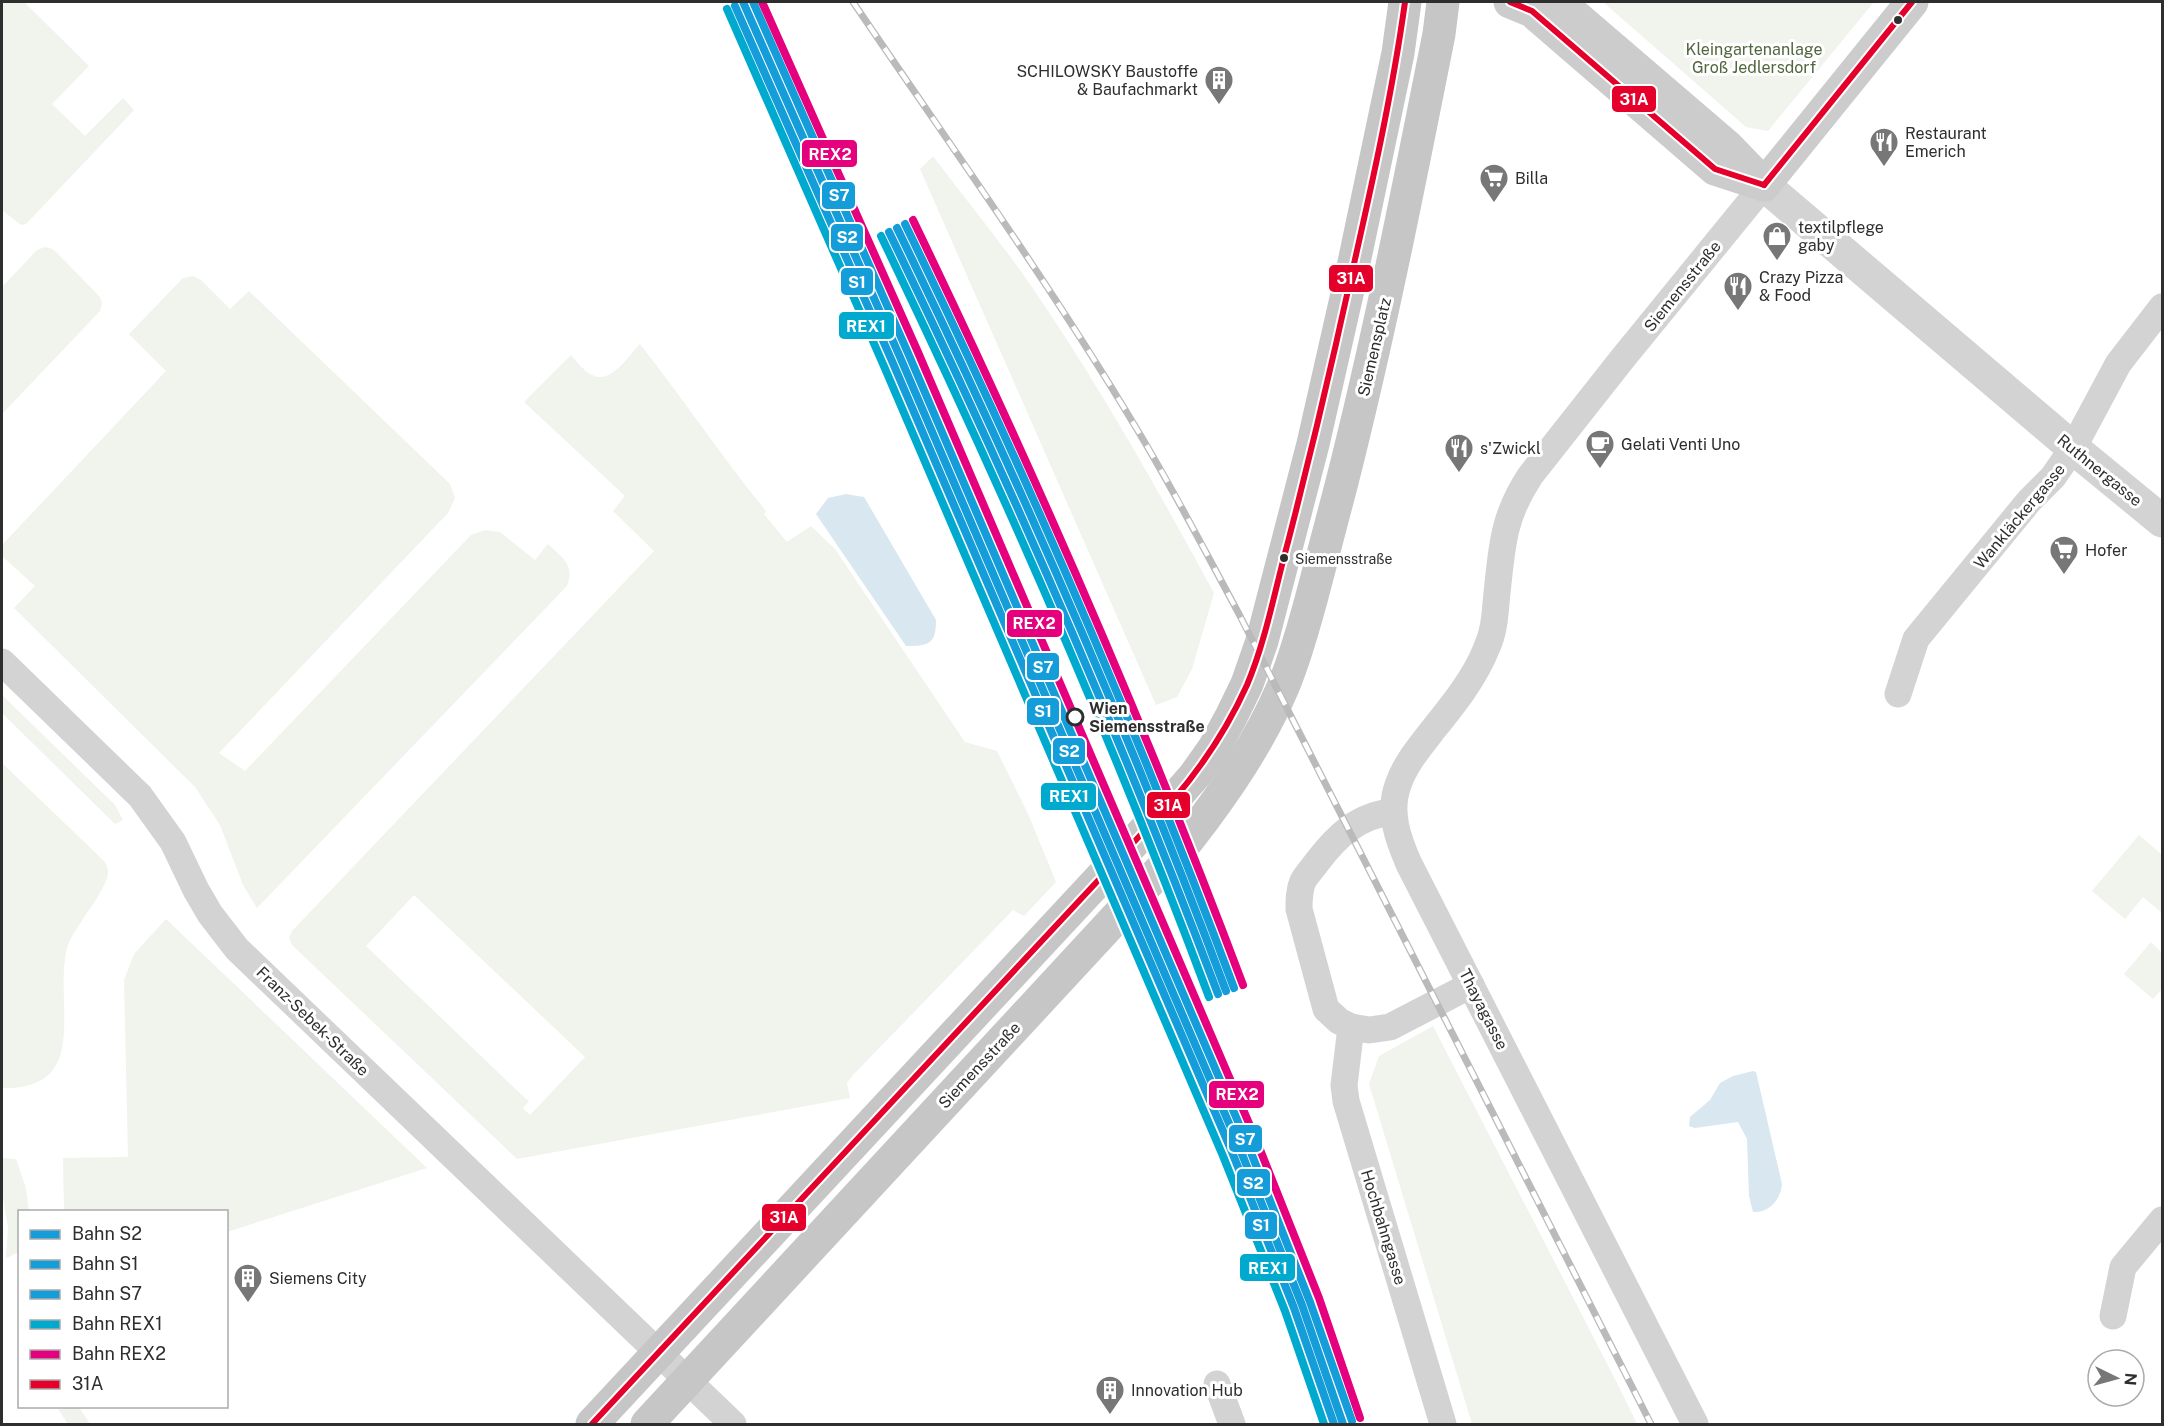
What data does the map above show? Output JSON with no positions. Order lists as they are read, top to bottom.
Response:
{
  "streets": {
    "main road": ["Siemensstraße", "Siemensplatz"],
    "street": [
      "Ruthnergasse",
      "Wankläckergasse",
      "Thayagasse",
      "Franz-Sebek-Straße",
      "Hochbahngasse"
    ]
  },
  "crossings": [
    ["Siemensstraße", "Siemensplatz"],
    ["Siemensstraße", "Ruthnergasse"],
    ["Siemensstraße", "Thayagasse"],
    ["Siemensstraße", "Franz-Sebek-Straße"],
    ["Ruthnergasse", "Wankläckergasse"]
  ],
  "parks": ["Kleingartenanlage Groß Jedlersdorf"],
  "places": {
    "building": ["SCHILOWSKY Baustoffe & Baufachmarkt", "Siemens City", "Innovation Hub"],
    "restaurant": ["Restaurant Emerich", "Crazy Pizza & Food", "s'Zwickl"],
    "supermarket": ["Billa", "Hofer"],
    "shop": ["textilpflege gaby"],
    "cafe": ["Gelati Venti Uno"],
    "other": ["Siemensstraße", "Wien Siemensstraße"]
  },
  "lines": [
    "rail line S2",
    "rail line S7",
    "rail line REX2",
    "transit line 31A",
    "rail line S1",
    "rail line REX1"
  ],
  "legend": [
    "Bahn S2",
    "Bahn S1",
    "Bahn S7",
    "Bahn REX1",
    "Bahn REX2",
    "31A"
  ],
  "north": "right"
}
